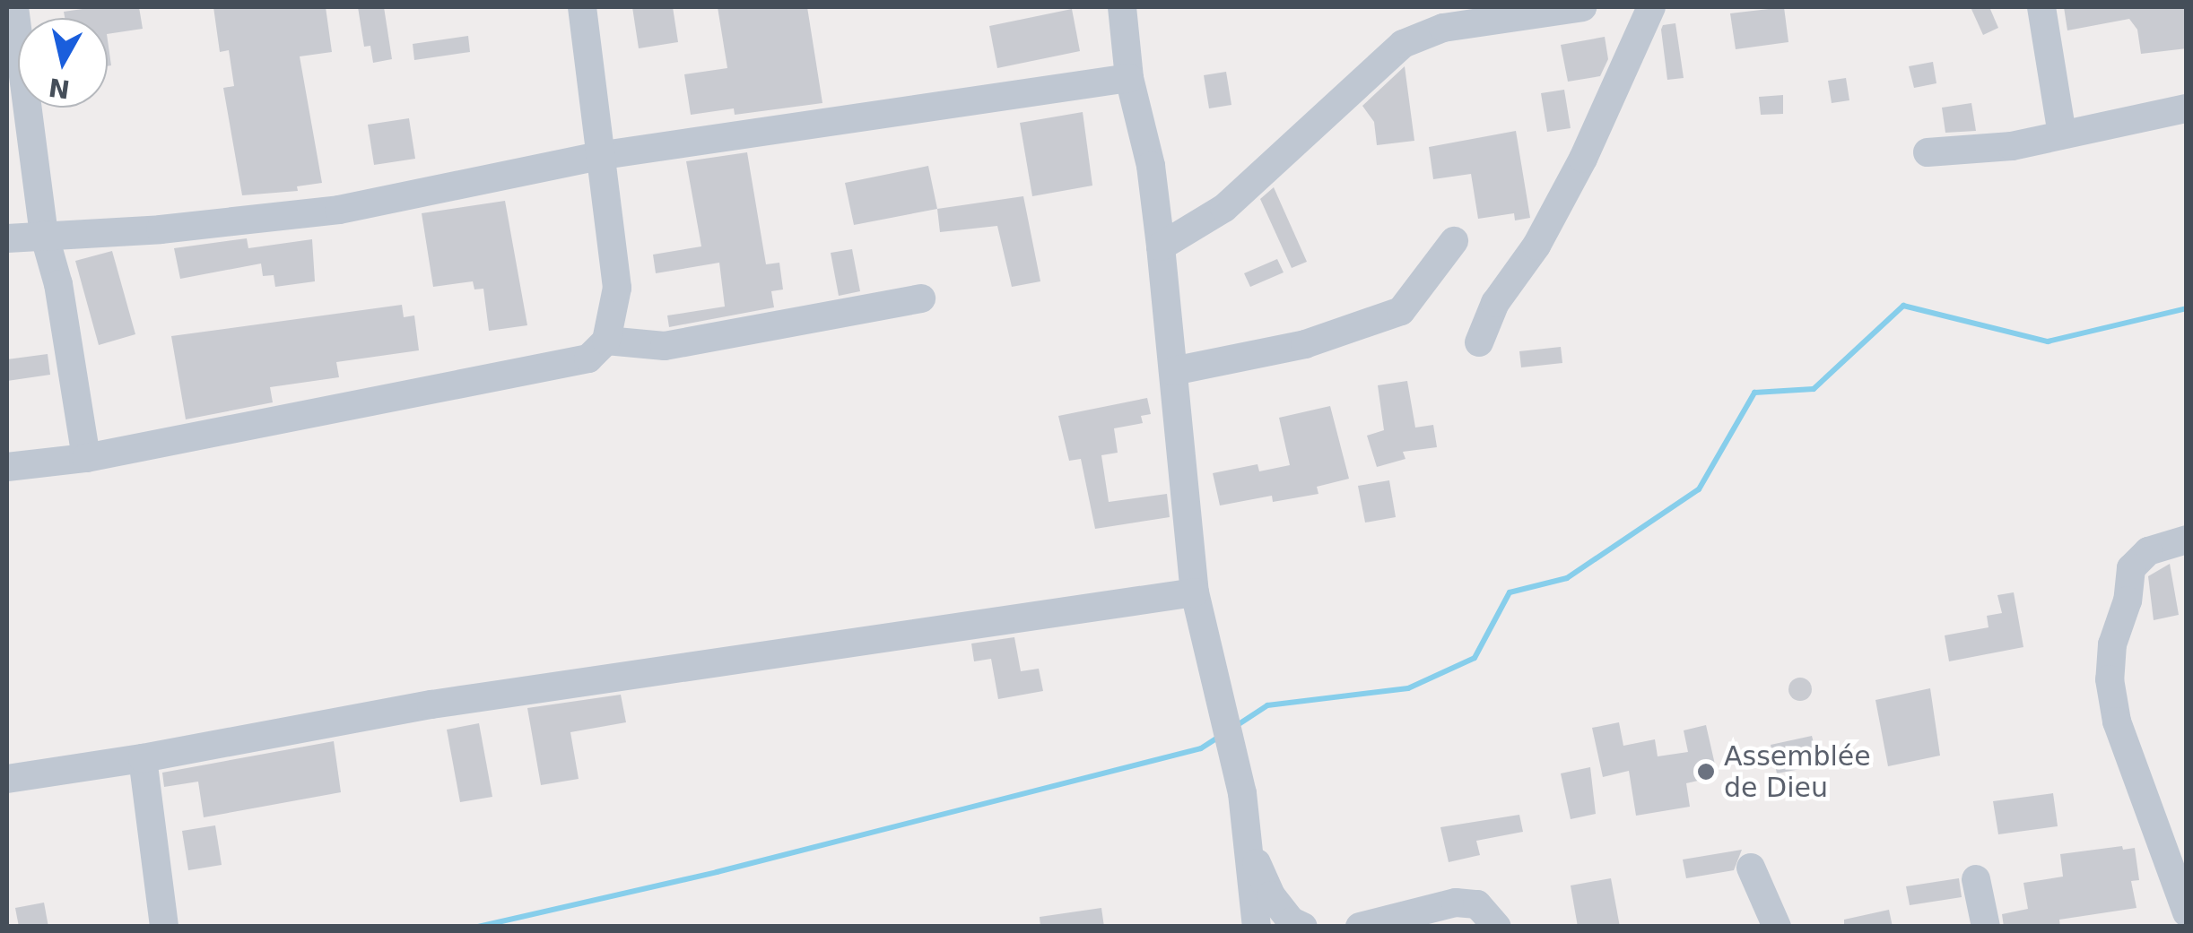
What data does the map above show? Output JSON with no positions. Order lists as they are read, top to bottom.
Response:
{
  "places": ["Assemblée de Dieu"],
  "north": "bottom"
}
